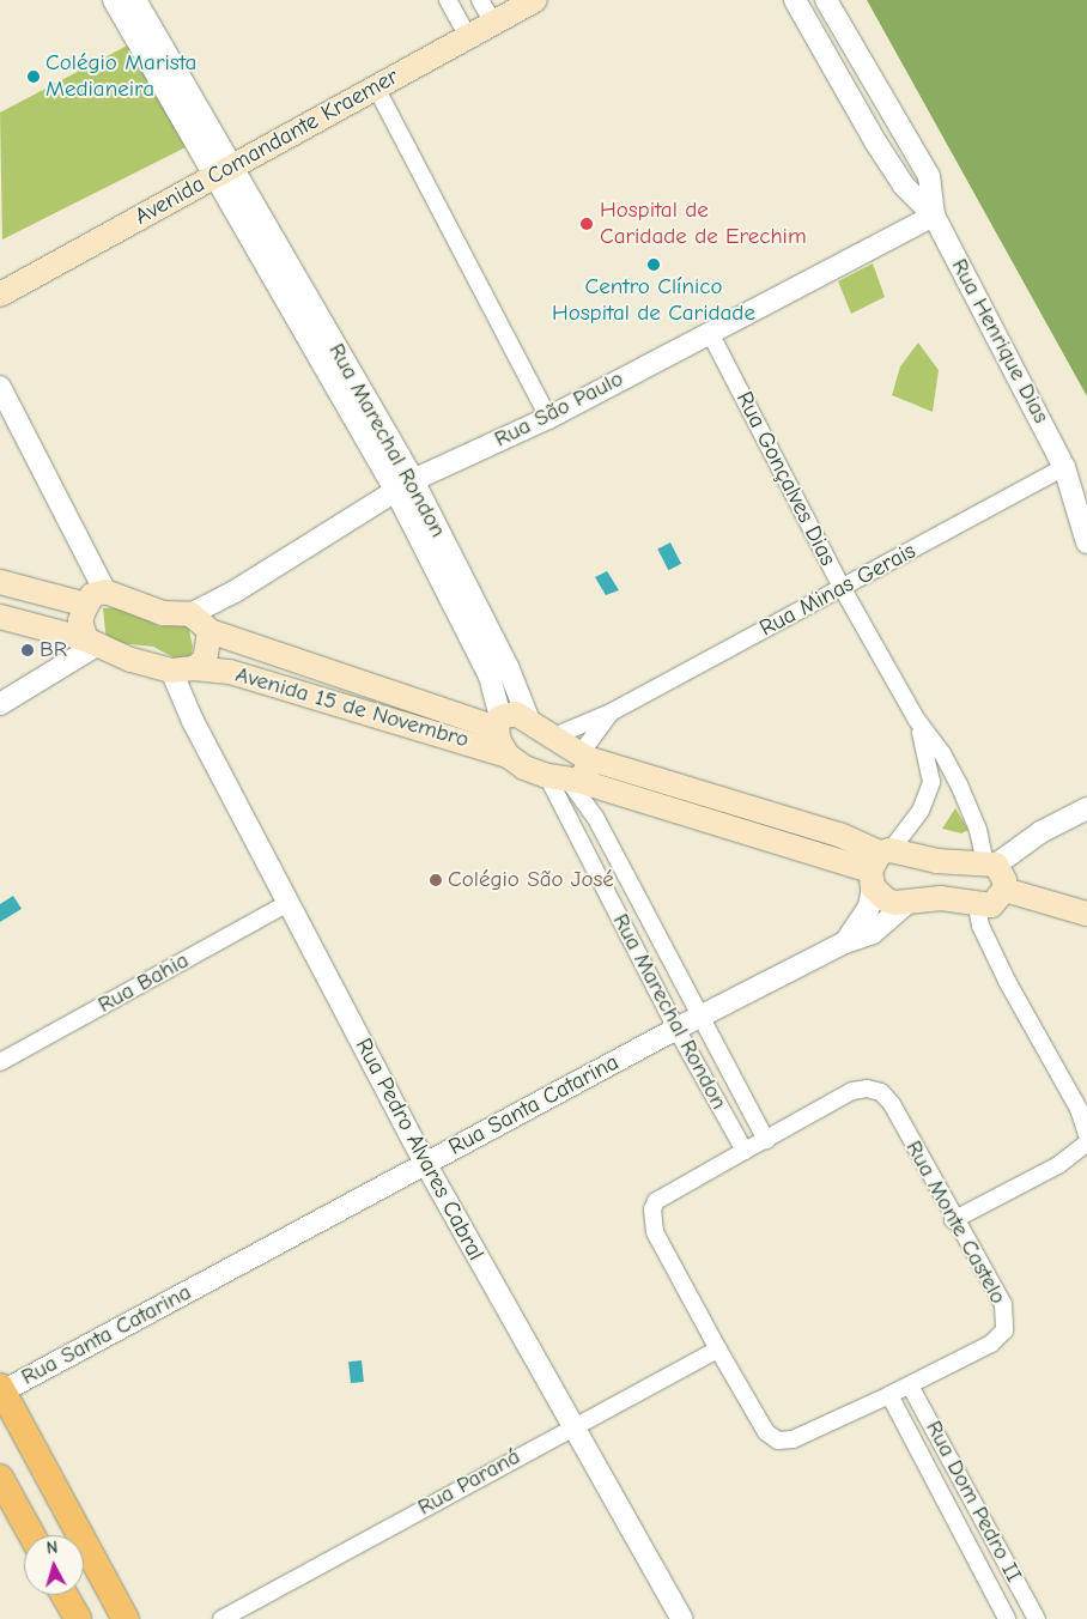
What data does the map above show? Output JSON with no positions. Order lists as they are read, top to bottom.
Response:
{
  "streets": {
    "main road": ["Avenida Comandante Kraemer", "Avenida 15 de Novembro"],
    "street": [
      "Rua Henrique Dias",
      "Rua São Paulo",
      "Rua Marechal Rondon",
      "Rua Gonçalves Dias",
      "Rua Minas Gerais",
      "Rua Bahia",
      "Rua Santa Catarina",
      "Rua Pedro Alvares Cabral",
      "Rua Monte Castelo",
      "Rua Paraná",
      "Rua Dom Pedro II"
    ]
  },
  "crossings": [
    ["Avenida Comandante Kraemer", "Rua Marechal Rondon"],
    ["Rua Henrique Dias", "Rua São Paulo"],
    ["Rua Henrique Dias", "Rua Minas Gerais"],
    ["Rua São Paulo", "Rua Marechal Rondon"],
    ["Rua São Paulo", "Rua Gonçalves Dias"],
    ["Rua São Paulo", "Avenida 15 de Novembro"],
    ["Rua Marechal Rondon", "Avenida 15 de Novembro"],
    ["Rua Marechal Rondon", "Rua Santa Catarina"],
    ["Rua Marechal Rondon", "Rua Monte Castelo"],
    ["Rua Gonçalves Dias", "Rua Minas Gerais"],
    ["Rua Gonçalves Dias", "Avenida 15 de Novembro"],
    ["Rua Gonçalves Dias", "Rua Santa Catarina"],
    ["Rua Minas Gerais", "Avenida 15 de Novembro"],
    ["Avenida 15 de Novembro", "Rua Santa Catarina"],
    ["Avenida 15 de Novembro", "Rua Pedro Alvares Cabral"],
    ["Rua Bahia", "Rua Pedro Alvares Cabral"],
    ["Rua Santa Catarina", "Rua Pedro Alvares Cabral"],
    ["Rua Pedro Alvares Cabral", "Rua Paraná"],
    ["Rua Monte Castelo", "Rua Paraná"],
    ["Rua Monte Castelo", "Rua Dom Pedro II"]
  ],
  "places": [
    "Colégio Marista Medianeira",
    "Hospital de Caridade de Erechim",
    "Centro Clínico Hospital de Caridade",
    "BR",
    "Colégio São José"
  ],
  "north": "top"
}
